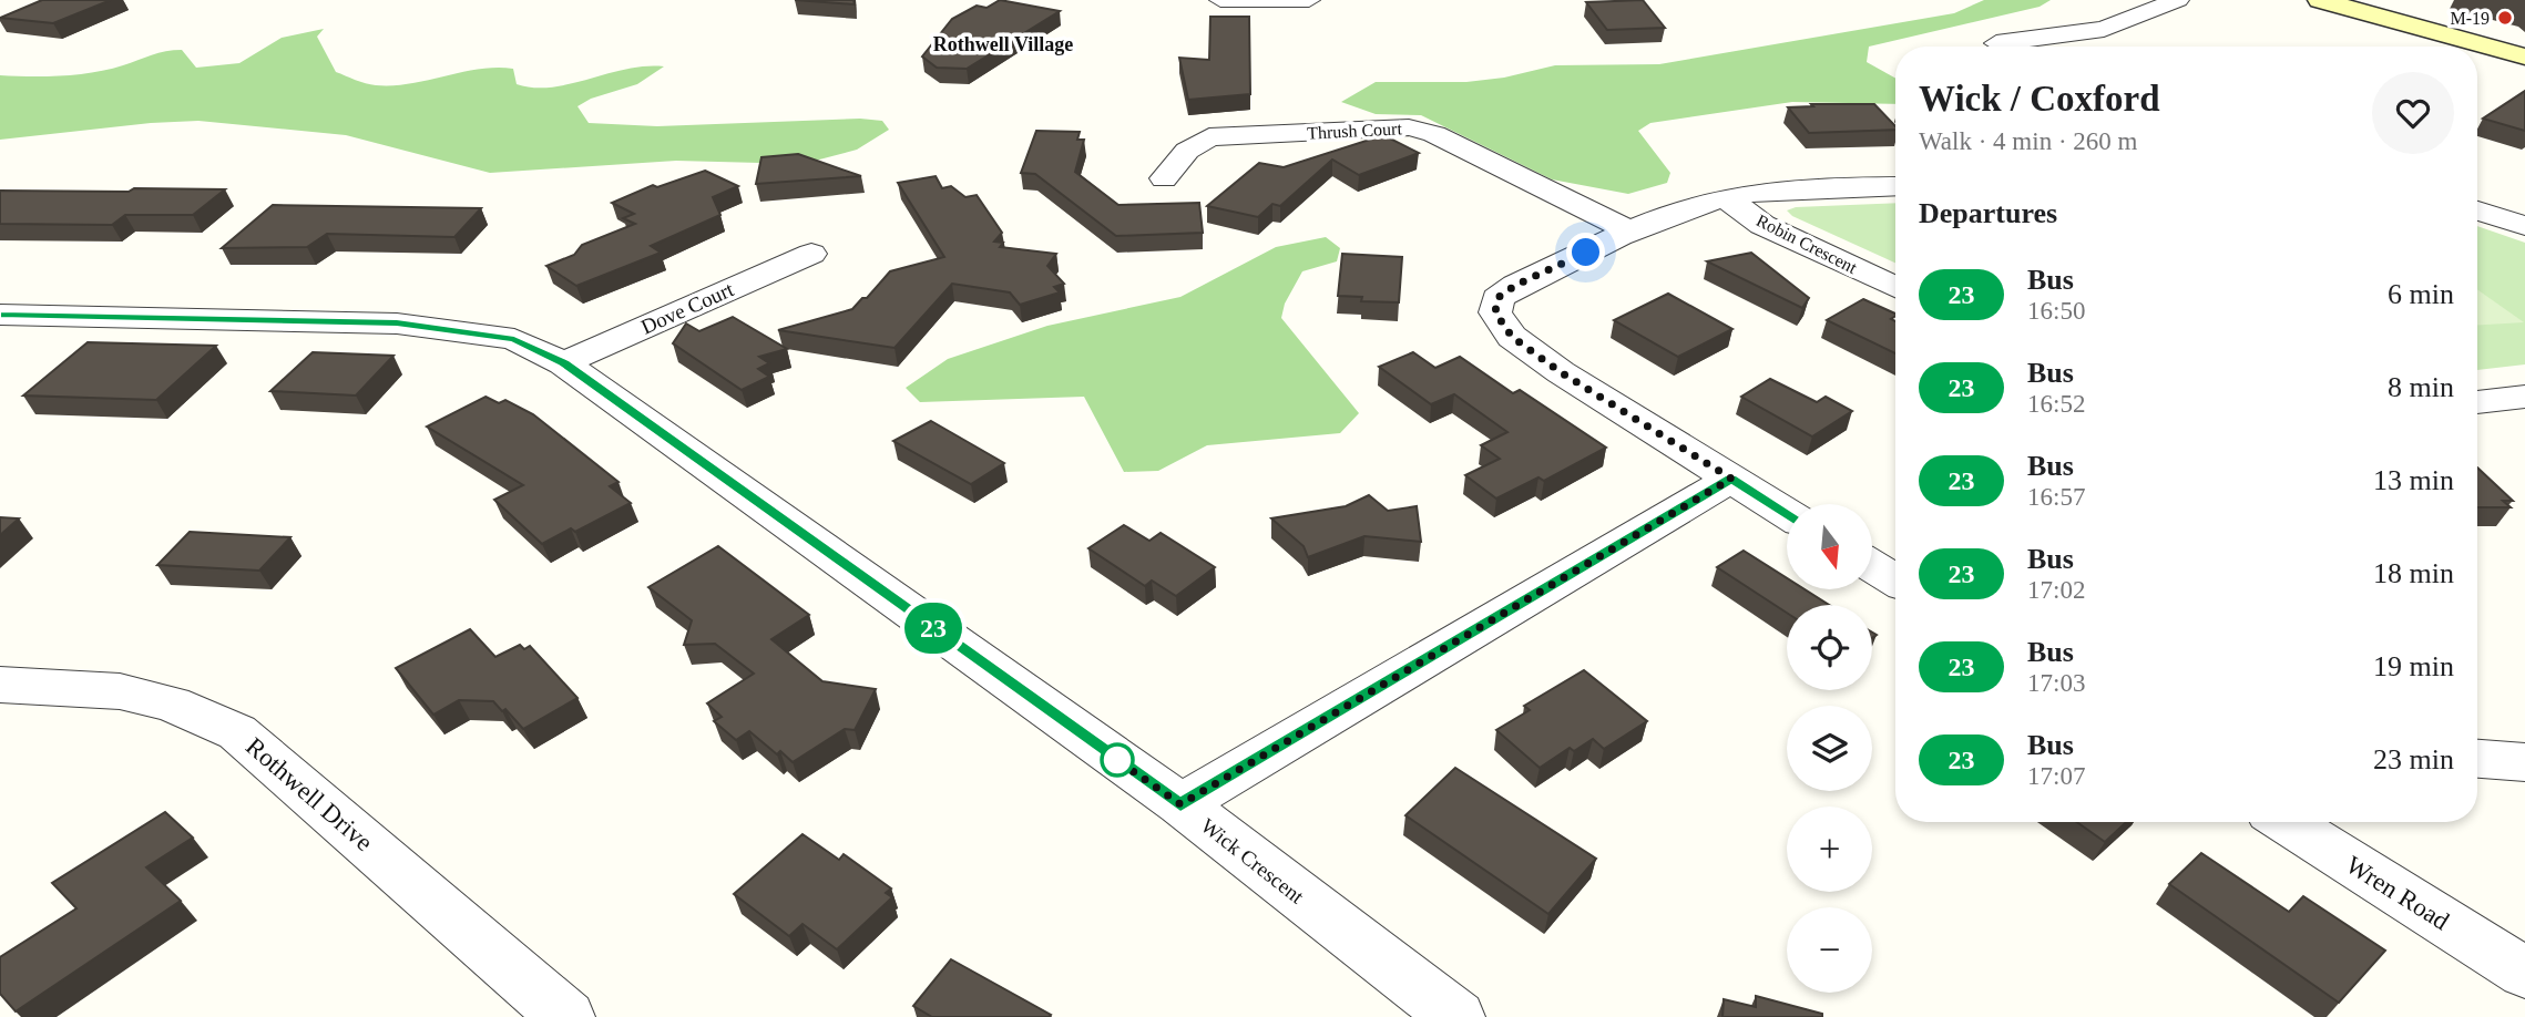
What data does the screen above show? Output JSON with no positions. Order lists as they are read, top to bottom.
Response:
{
  "streets": {
    "street": [
      "Thrush Court",
      "Robin Crescent",
      "Dove Court",
      "Rothwell Drive",
      "Wick Crescent",
      "Wren Road"
    ]
  },
  "crossings": [
    ["Dove Court", "Wick Crescent"]
  ],
  "districts": ["Rothwell Village"],
  "places": ["M-19"],
  "lines": ["bus line 23"],
  "north": "bottom",
  "page": {
    "on_map": "23",
    "heading": [
      ["Wick / Coxford", "Walk · 4 min · 260 m"],
      "Departures"
    ],
    "list": [
      {
        "mark": "23",
        "name": "Bus",
        "note": "16:50",
        "value": "6 min"
      },
      {
        "mark": "23",
        "name": "Bus",
        "note": "16:52",
        "value": "8 min"
      },
      {
        "mark": "23",
        "name": "Bus",
        "note": "16:57",
        "value": "13 min"
      },
      {
        "mark": "23",
        "name": "Bus",
        "note": "17:02",
        "value": "18 min"
      },
      {
        "mark": "23",
        "name": "Bus",
        "note": "17:03",
        "value": "19 min"
      },
      {
        "mark": "23",
        "name": "Bus",
        "note": "17:07",
        "value": "23 min"
      }
    ],
    "map_buttons": ["+", "−"]
  }
}
